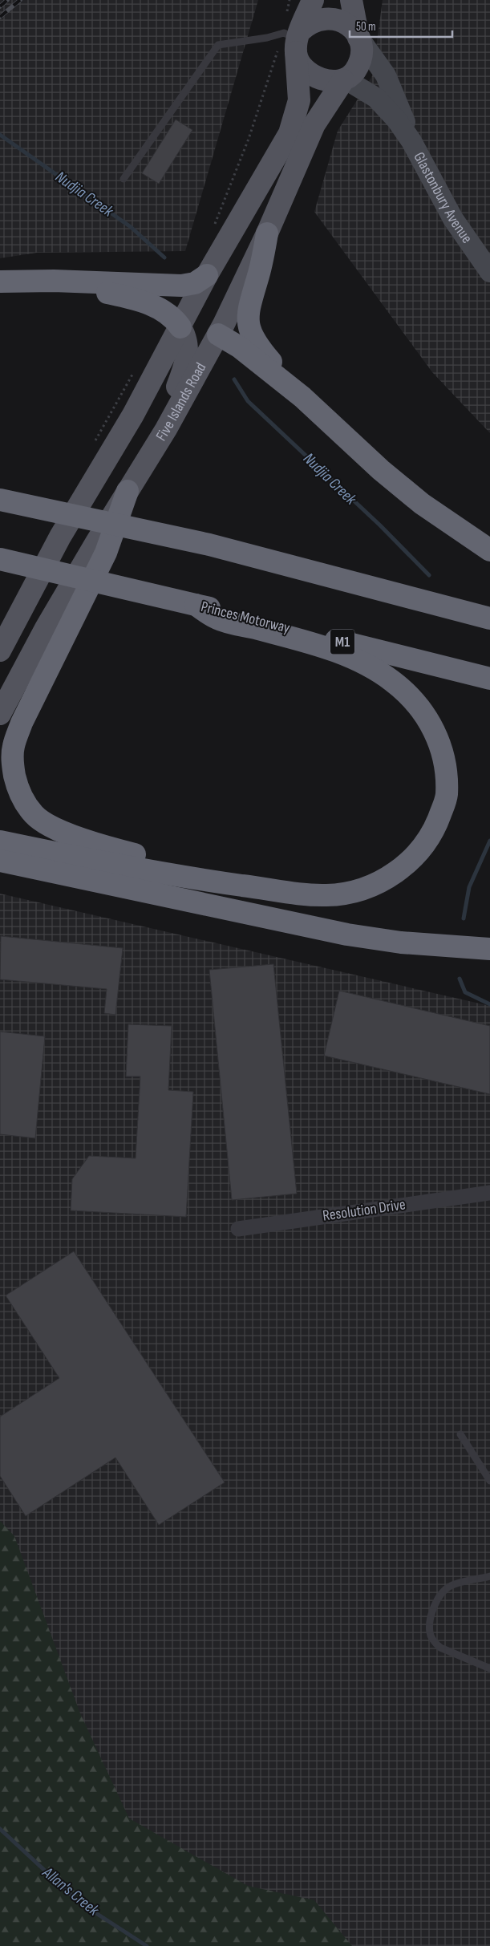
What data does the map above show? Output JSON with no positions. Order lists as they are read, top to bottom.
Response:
{
  "streets": {
    "highway": ["Princes Motorway", "M1"],
    "main road": ["Glastonbury Avenue", "Five Islands Road"],
    "street": ["Resolution Drive"]
  },
  "crossings": [
    ["Glastonbury Avenue", "Five Islands Road"]
  ],
  "water": ["Nudjia Creek", "Allan's Creek"],
  "scale_bar": "50 m"
}
